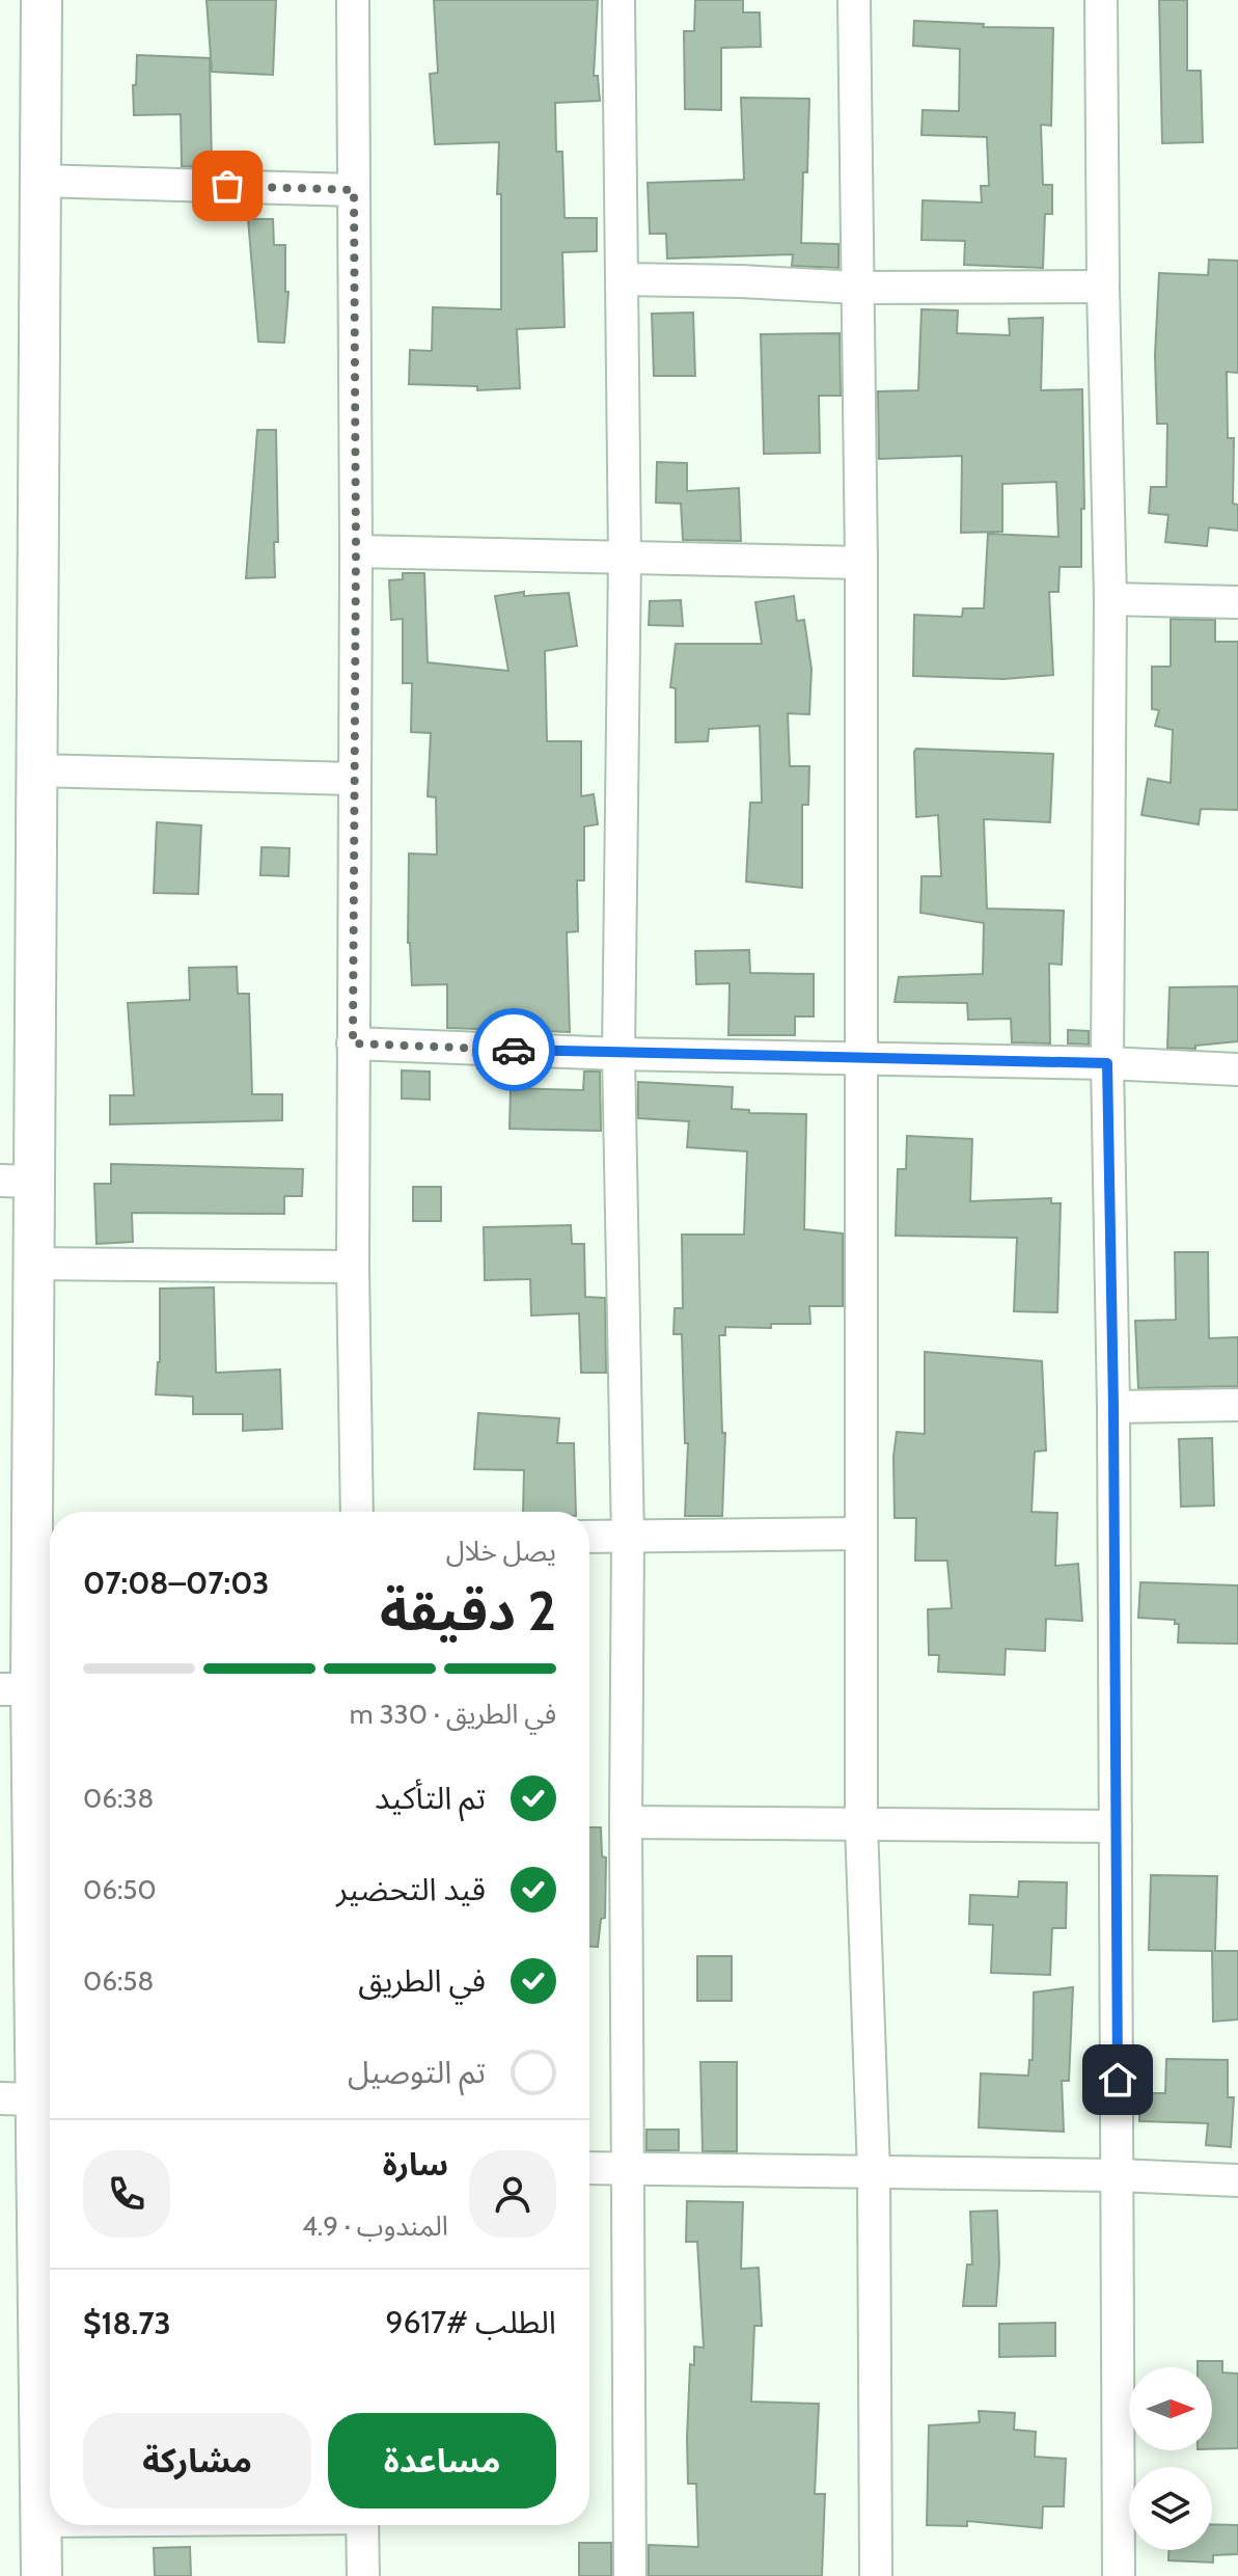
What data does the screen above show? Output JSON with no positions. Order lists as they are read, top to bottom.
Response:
{
  "north": "right",
  "page": {
    "heading": ["2 دقيقة", "يصل خلال", "07:03–07:08"],
    "panel": [
      "سارة",
      "المندوب · 4.9",
      "الطلب #9617",
      "$18.73"
    ],
    "bar": "في الطريق · 330 m",
    "list": [
      ["تم التأكيد", "06:38"],
      ["قيد التحضير", "06:50"],
      ["في الطريق", "06:58"],
      "تم التوصيل"
    ],
    "buttons": ["مساعدة", "مشاركة"]
  }
}
